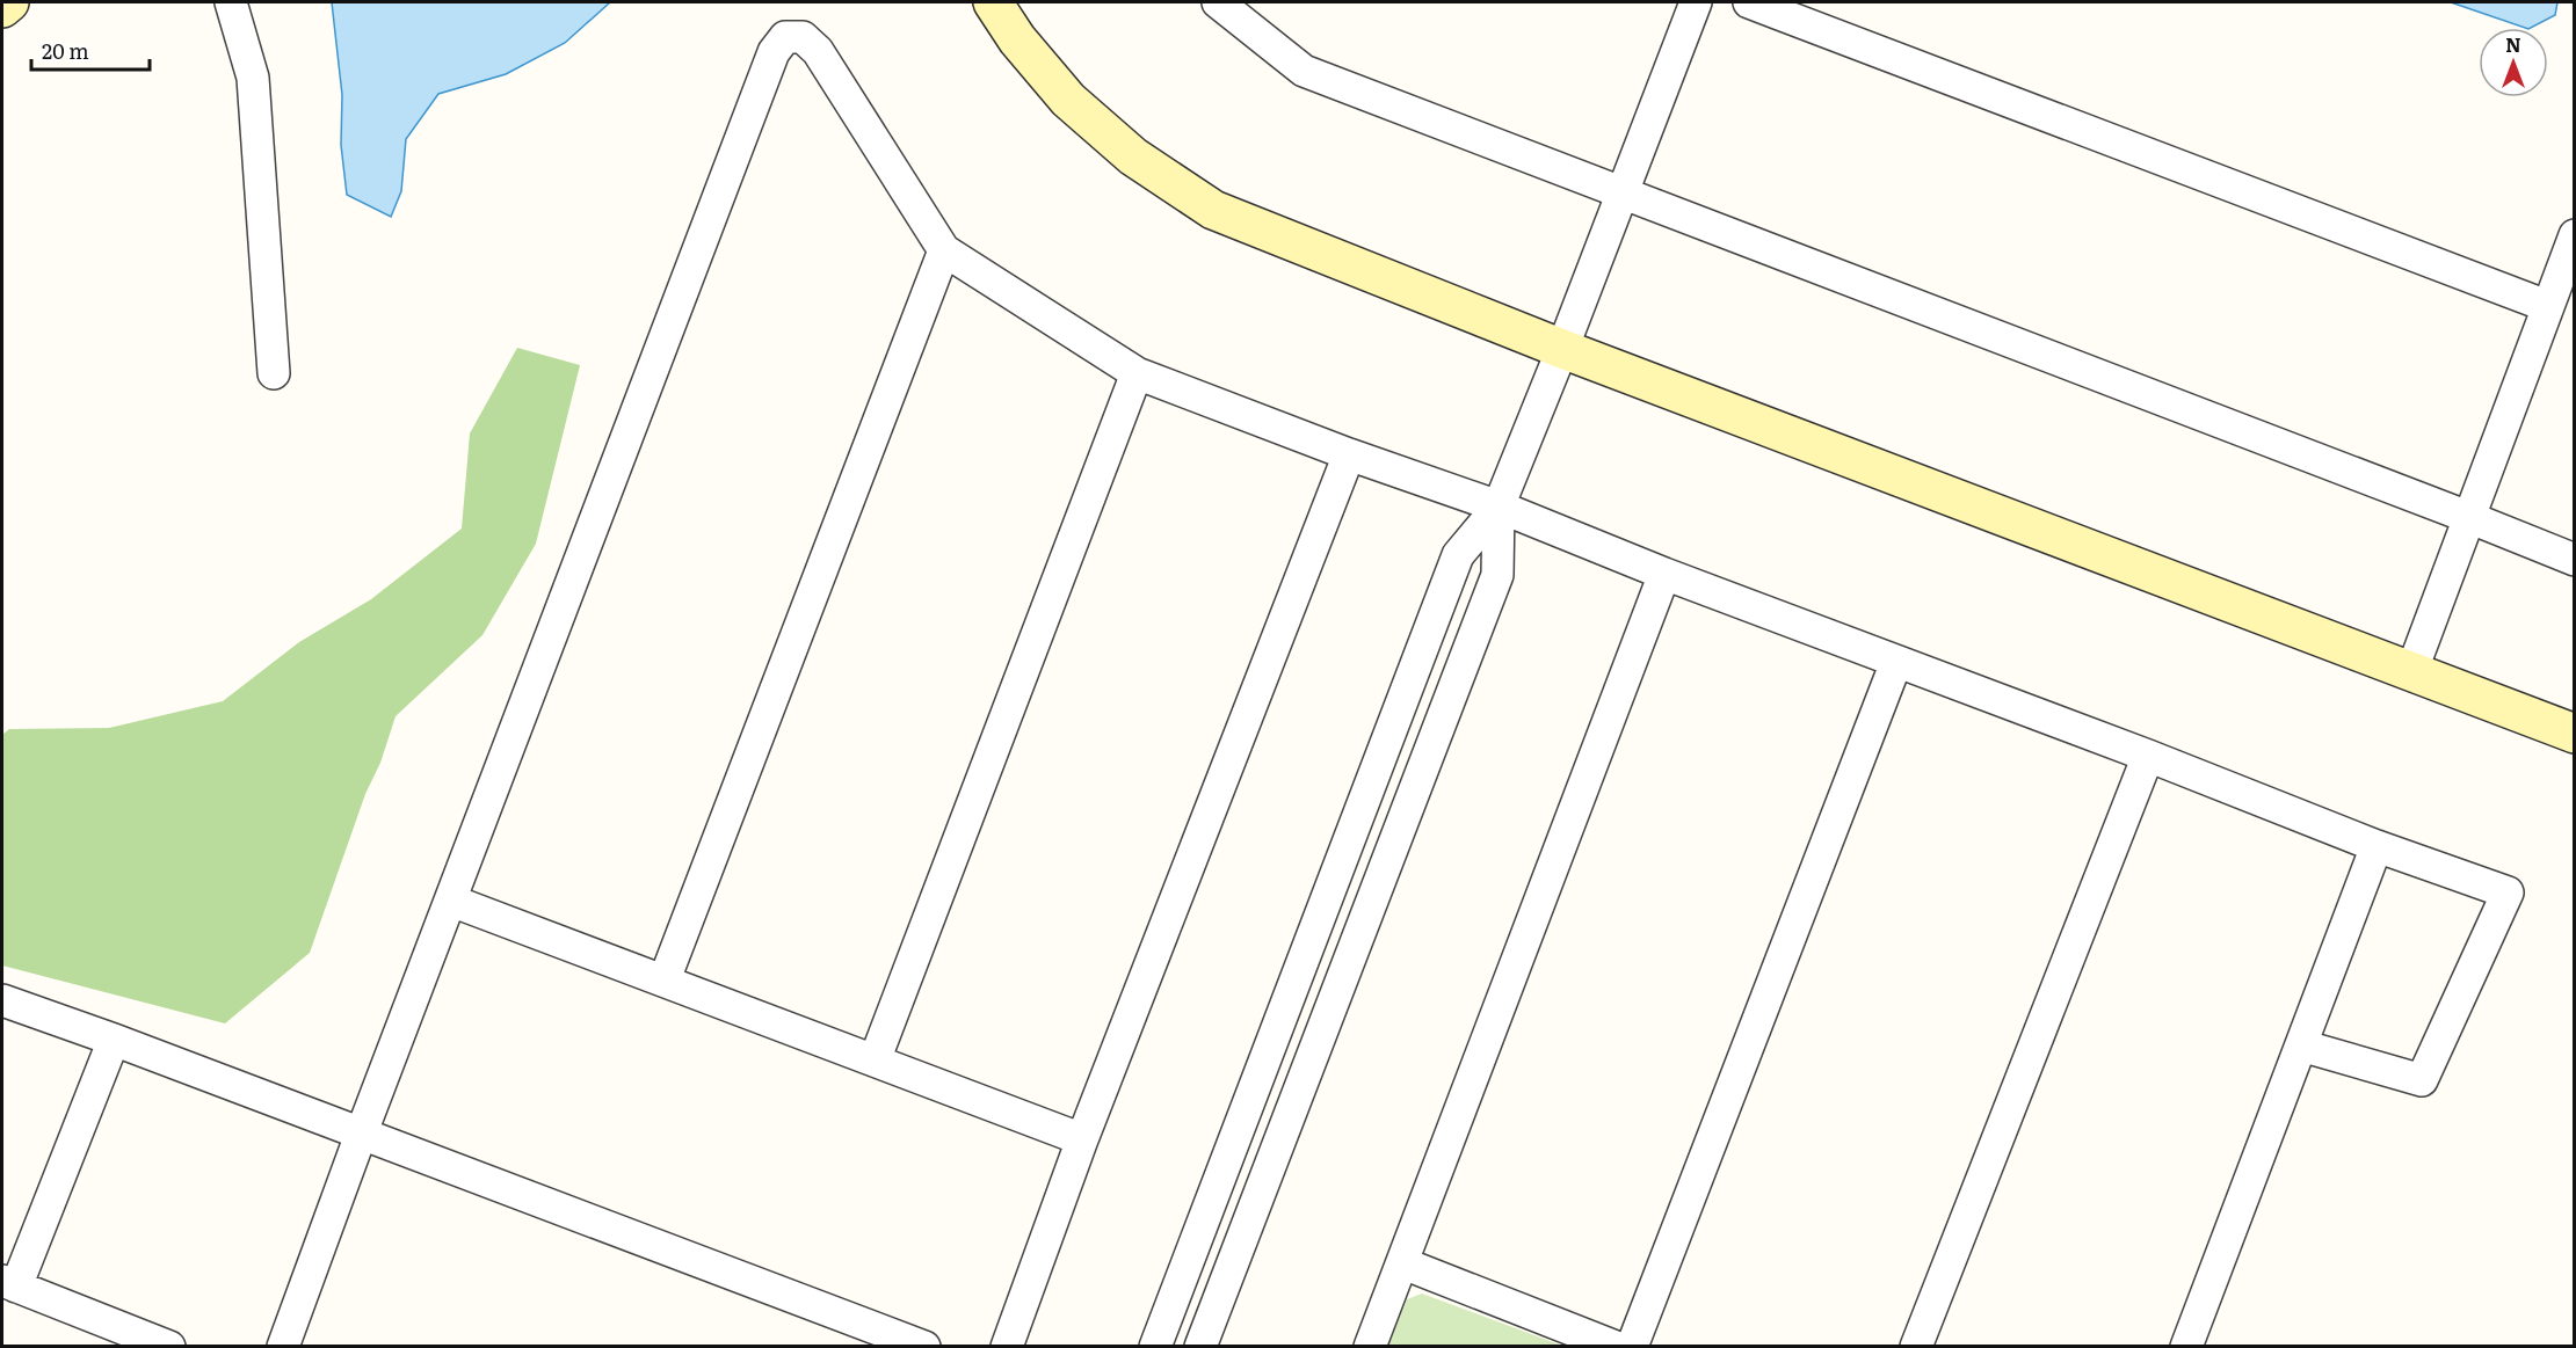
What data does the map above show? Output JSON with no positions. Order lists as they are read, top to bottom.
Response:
{
  "scale_bar": "20 m",
  "north": "top"
}
